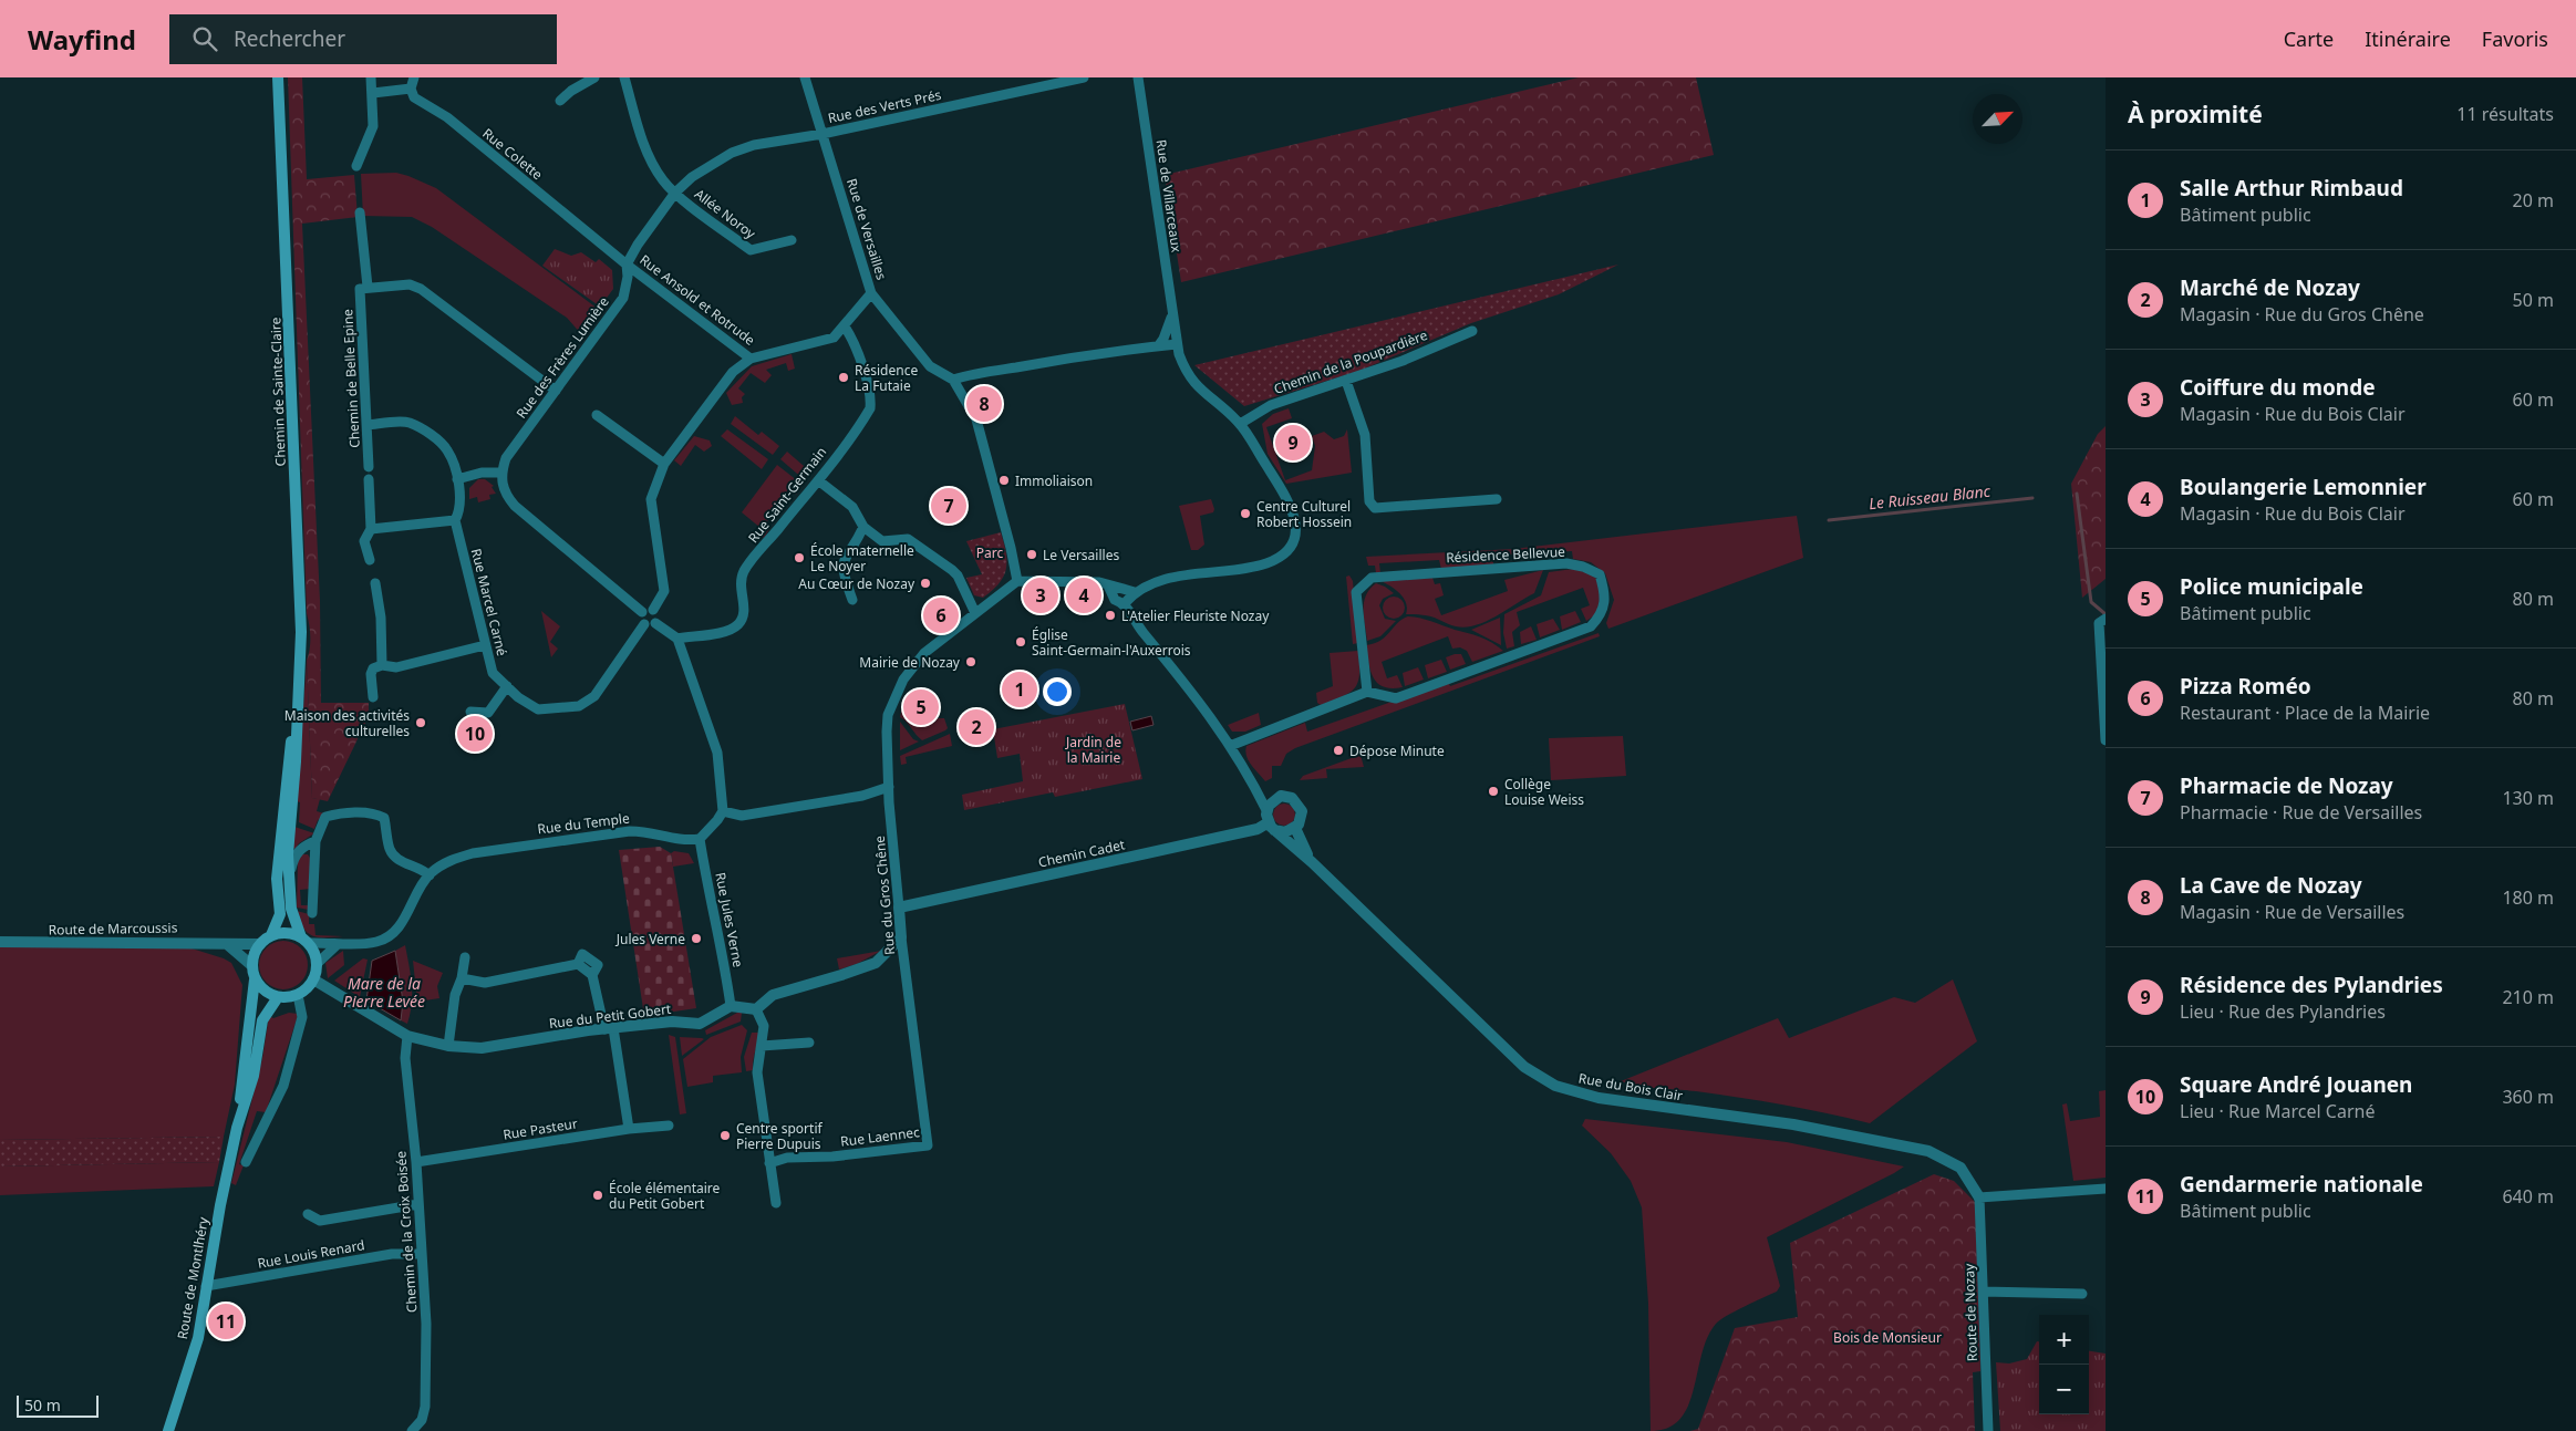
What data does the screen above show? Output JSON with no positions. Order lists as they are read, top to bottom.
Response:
{
  "streets": {
    "main road": ["Chemin de Sainte-Claire", "Route de Montlhéry"],
    "street": [
      "Rue des Verts Prés",
      "Rue Colette",
      "Rue de Villarceaux",
      "Allée Noroy",
      "Rue de Versailles",
      "Rue Ansold et Rotrude",
      "Rue des Frères Lumière",
      "Chemin de la Poupardière",
      "Chemin de Belle Epine",
      "Rue Saint-Germain",
      "Résidence Bellevue",
      "Rue Marcel Carné",
      "Rue du Temple",
      "Chemin Cadet",
      "Rue du Gros Chêne",
      "Rue Jules Verne",
      "Route de Marcoussis",
      "Rue du Petit Gobert",
      "Rue du Bois Clair",
      "Rue Pasteur",
      "Rue Laennec",
      "Chemin de la Croix Boisée",
      "Rue Louis Renard",
      "Route de Nozay"
    ]
  },
  "crossings": [
    ["Rue des Verts Prés", "Rue de Versailles"],
    ["Rue des Verts Prés", "Rue des Frères Lumière"],
    ["Rue Colette", "Rue Ansold et Rotrude"],
    ["Rue Colette", "Rue des Frères Lumière"],
    ["Rue de Villarceaux", "Chemin de la Poupardière"],
    ["Allée Noroy", "Rue des Frères Lumière"],
    ["Rue de Versailles", "Rue des Frères Lumière"],
    ["Rue Ansold et Rotrude", "Rue des Frères Lumière"],
    ["Chemin de Sainte-Claire", "Rue du Temple"],
    ["Chemin de Sainte-Claire", "Route de Marcoussis"],
    ["Chemin de Sainte-Claire", "Rue du Petit Gobert"],
    ["Chemin de Sainte-Claire", "Route de Montlhéry"],
    ["Rue du Temple", "Rue Jules Verne"],
    ["Rue du Temple", "Route de Marcoussis"],
    ["Rue du Temple", "Rue du Petit Gobert"],
    ["Rue du Temple", "Route de Montlhéry"],
    ["Chemin Cadet", "Rue du Gros Chêne"],
    ["Chemin Cadet", "Rue du Bois Clair"],
    ["Rue du Gros Chêne", "Rue Laennec"],
    ["Rue Jules Verne", "Rue du Petit Gobert"],
    ["Route de Marcoussis", "Rue du Petit Gobert"],
    ["Route de Marcoussis", "Route de Montlhéry"],
    ["Rue du Petit Gobert", "Chemin de la Croix Boisée"],
    ["Rue du Petit Gobert", "Route de Montlhéry"],
    ["Rue du Bois Clair", "Route de Nozay"],
    ["Rue Pasteur", "Chemin de la Croix Boisée"],
    ["Chemin de la Croix Boisée", "Rue Louis Renard"],
    ["Rue Louis Renard", "Route de Montlhéry"]
  ],
  "water": ["Le Ruisseau Blanc", "Mare de la Pierre Levée"],
  "parks": ["Parc", "Jardin de la Mairie", "Bois de Monsieur"],
  "places": [
    "Résidence La Futaie",
    "Immoliaison",
    "Centre Culturel Robert Hossein",
    "Le Versailles",
    "École maternelle Le Noyer",
    "Au Cœur de Nozay",
    "L'Atelier Fleuriste Nozay",
    "Église Saint-Germain-l'Auxerrois",
    "Mairie de Nozay",
    "Maison des activités culturelles",
    "Dépose Minute",
    "Collège Louise Weiss",
    "Jules Verne",
    "Centre sportif Pierre Dupuis",
    "École élémentaire du Petit Gobert"
  ],
  "scale_bar": "50 m",
  "north": "top right",
  "page": {
    "header": "Wayfind",
    "search": "Rechercher",
    "nav": ["Carte", "Itinéraire", "Favoris"],
    "heading": ["À proximité", "11 résultats"],
    "list": [
      {
        "mark": "1",
        "name": "Salle Arthur Rimbaud",
        "note": "Bâtiment public",
        "value": "20 m"
      },
      {
        "mark": "2",
        "name": "Marché de Nozay",
        "note": "Magasin · Rue du Gros Chêne",
        "value": "50 m"
      },
      {
        "mark": "3",
        "name": "Coiffure du monde",
        "note": "Magasin · Rue du Bois Clair",
        "value": "60 m"
      },
      {
        "mark": "4",
        "name": "Boulangerie Lemonnier",
        "note": "Magasin · Rue du Bois Clair",
        "value": "60 m"
      },
      {
        "mark": "5",
        "name": "Police municipale",
        "note": "Bâtiment public",
        "value": "80 m"
      },
      {
        "mark": "6",
        "name": "Pizza Roméo",
        "note": "Restaurant · Place de la Mairie",
        "value": "80 m"
      },
      {
        "mark": "7",
        "name": "Pharmacie de Nozay",
        "note": "Pharmacie · Rue de Versailles",
        "value": "130 m"
      },
      {
        "mark": "8",
        "name": "La Cave de Nozay",
        "note": "Magasin · Rue de Versailles",
        "value": "180 m"
      },
      {
        "mark": "9",
        "name": "Résidence des Pylandries",
        "note": "Lieu · Rue des Pylandries",
        "value": "210 m"
      },
      {
        "mark": "10",
        "name": "Square André Jouanen",
        "note": "Lieu · Rue Marcel Carné",
        "value": "360 m"
      },
      {
        "mark": "11",
        "name": "Gendarmerie nationale",
        "note": "Bâtiment public",
        "value": "640 m"
      }
    ],
    "pins": [
      "8",
      "9",
      "7",
      "3",
      "4",
      "6",
      "1",
      "5",
      "2",
      "10",
      "11"
    ],
    "map_buttons": ["+", "−"],
    "scale": "50 m"
  }
}
